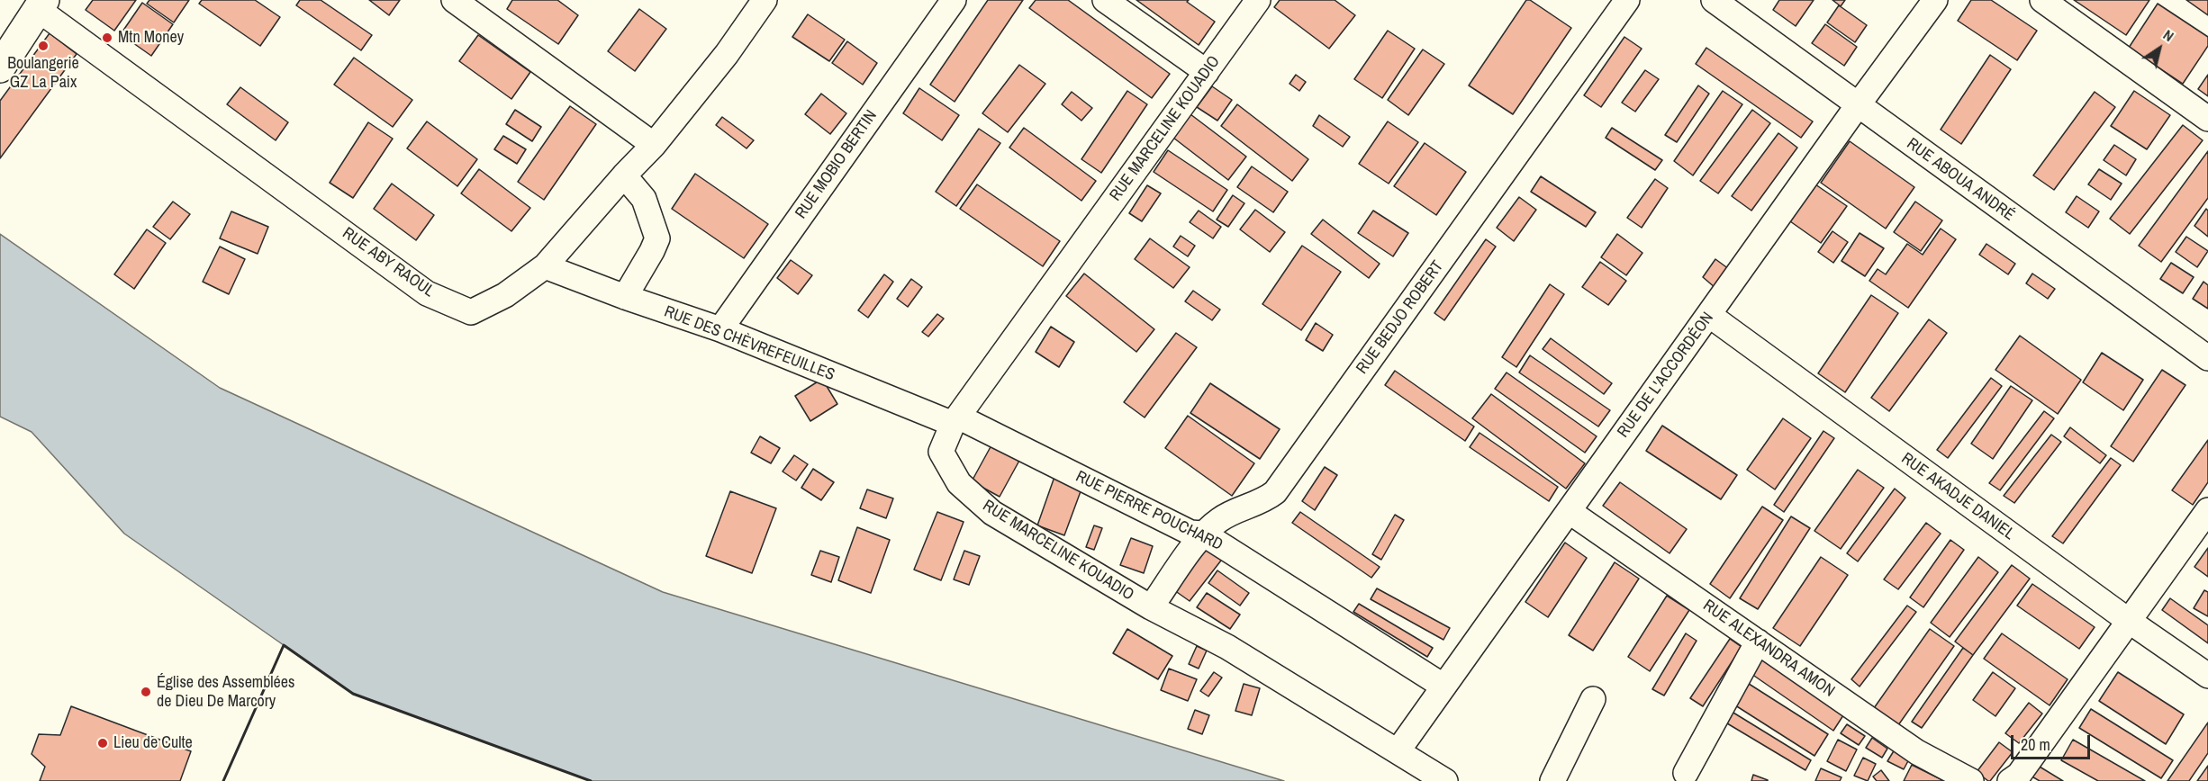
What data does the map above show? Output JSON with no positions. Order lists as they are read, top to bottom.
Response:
{
  "streets": {
    "street": [
      "RUE MARCELINE KOUADIO",
      "RUE MOBIO BERTIN",
      "RUE ABOUA ANDRÉ",
      "RUE ABY RAOUL",
      "RUE BEDJO ROBERT",
      "RUE DES CHÈVREFEUILLES",
      "RUE DE L'ACCORDÉON",
      "RUE AKADJE DANIEL",
      "RUE PIERRE POUCHARD",
      "RUE ALEXANDRA AMON"
    ]
  },
  "crossings": [
    ["RUE MARCELINE KOUADIO", "RUE BEDJO ROBERT"],
    ["RUE MARCELINE KOUADIO", "RUE DES CHÈVREFEUILLES"],
    ["RUE MARCELINE KOUADIO", "RUE DE L'ACCORDÉON"],
    ["RUE MARCELINE KOUADIO", "RUE PIERRE POUCHARD"],
    ["RUE MOBIO BERTIN", "RUE DES CHÈVREFEUILLES"],
    ["RUE ABOUA ANDRÉ", "RUE DE L'ACCORDÉON"],
    ["RUE ABY RAOUL", "RUE DES CHÈVREFEUILLES"],
    ["RUE BEDJO ROBERT", "RUE PIERRE POUCHARD"],
    ["RUE DES CHÈVREFEUILLES", "RUE PIERRE POUCHARD"],
    ["RUE DE L'ACCORDÉON", "RUE AKADJE DANIEL"],
    ["RUE DE L'ACCORDÉON", "RUE PIERRE POUCHARD"],
    ["RUE DE L'ACCORDÉON", "RUE ALEXANDRA AMON"]
  ],
  "places": [
    "Mtn Money",
    "Boulangerie GZ La Paix",
    "Église des Assemblées de Dieu De Marcory",
    "Lieu de Culte"
  ],
  "scale_bar": "20 m",
  "north": "top right"
}
